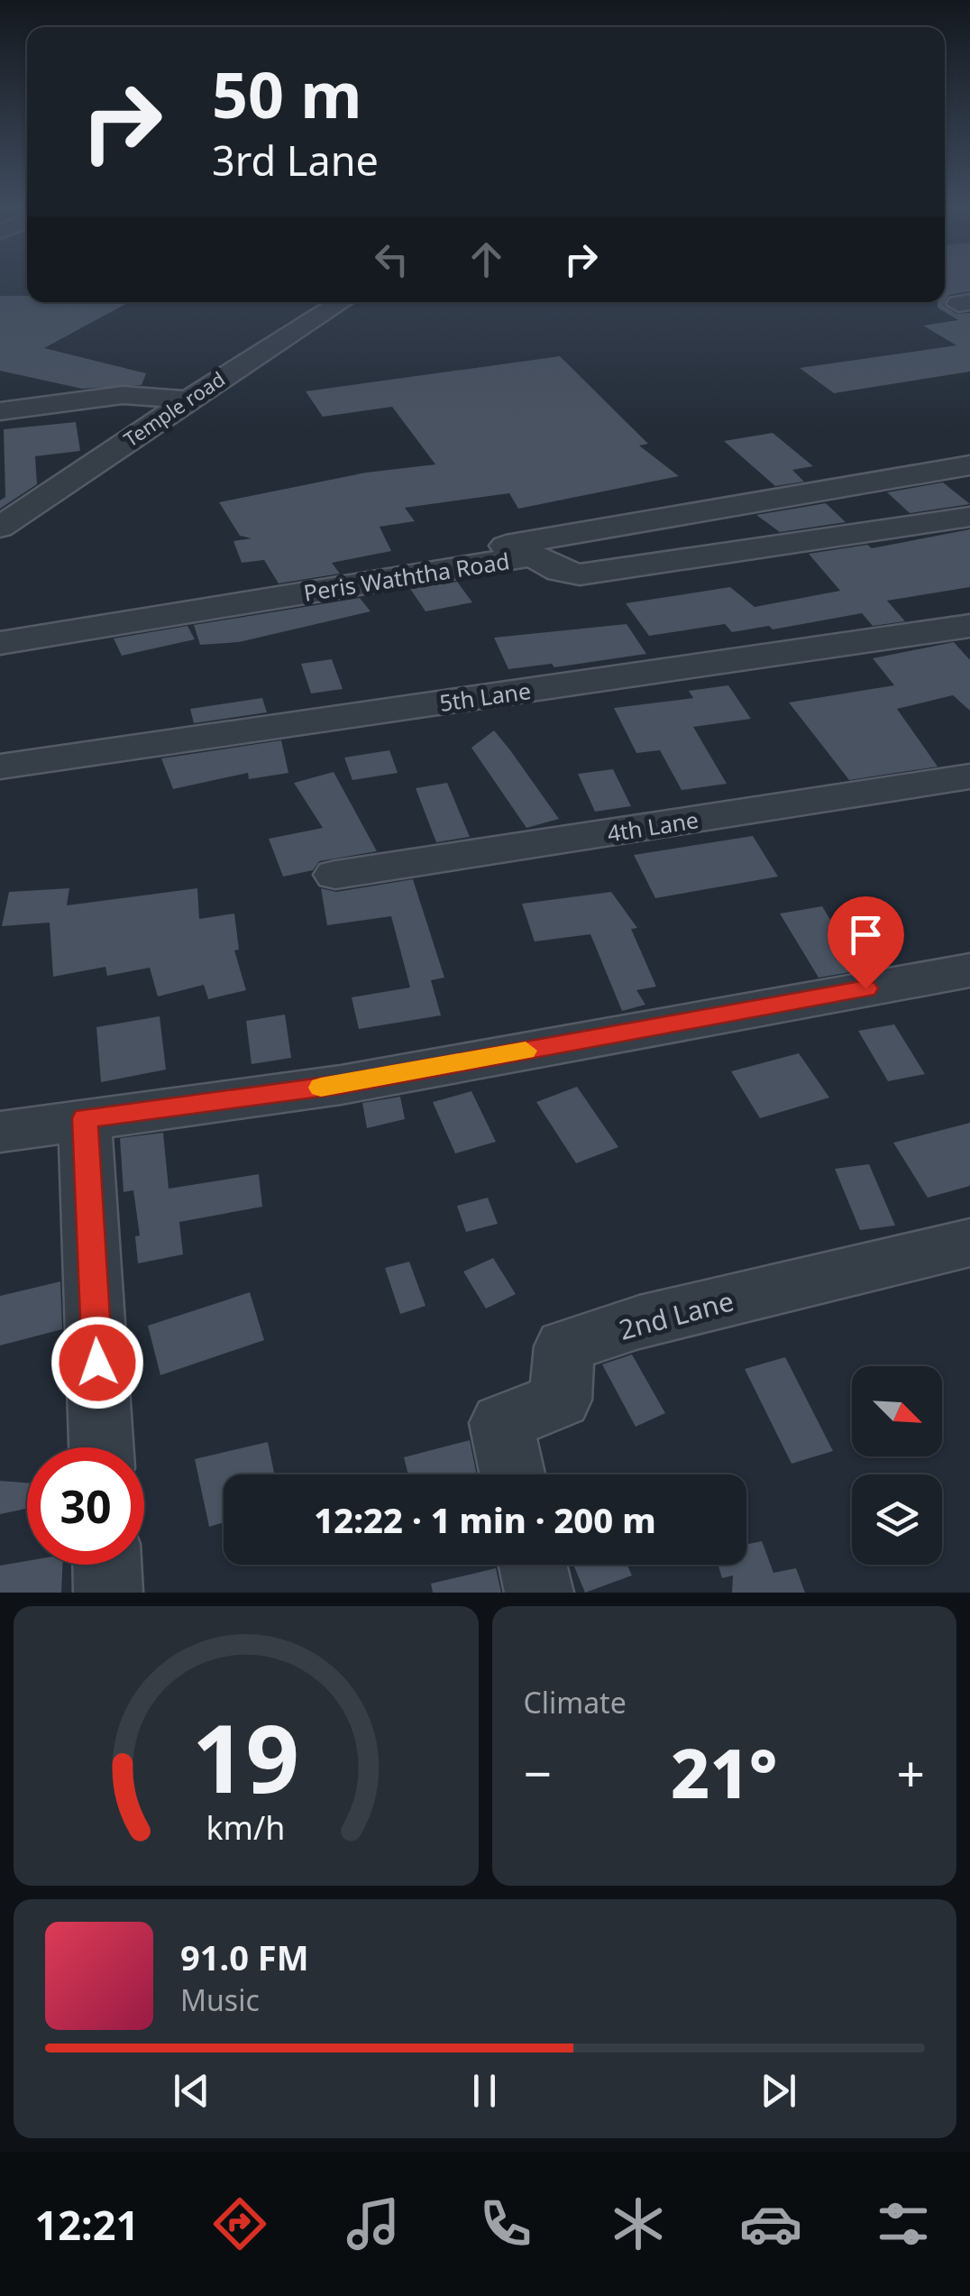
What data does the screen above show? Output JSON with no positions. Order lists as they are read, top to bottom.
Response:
{
  "streets": {
    "street": [
      "Temple road",
      "Peris Waththa Road",
      "5th Lane",
      "4th Lane",
      "2nd Lane"
    ]
  },
  "north": "bottom right",
  "page": {
    "turn": ["50 m", "3rd Lane"],
    "limit": "30",
    "trip": "12:22 · 1 min · 200 m",
    "tile": "Climate",
    "heat": ["−", "21°", "+"],
    "song": ["91.0 FM", "Music"],
    "tabs": "12:21",
    "gauge": ["19", "km/h"]
  }
}
